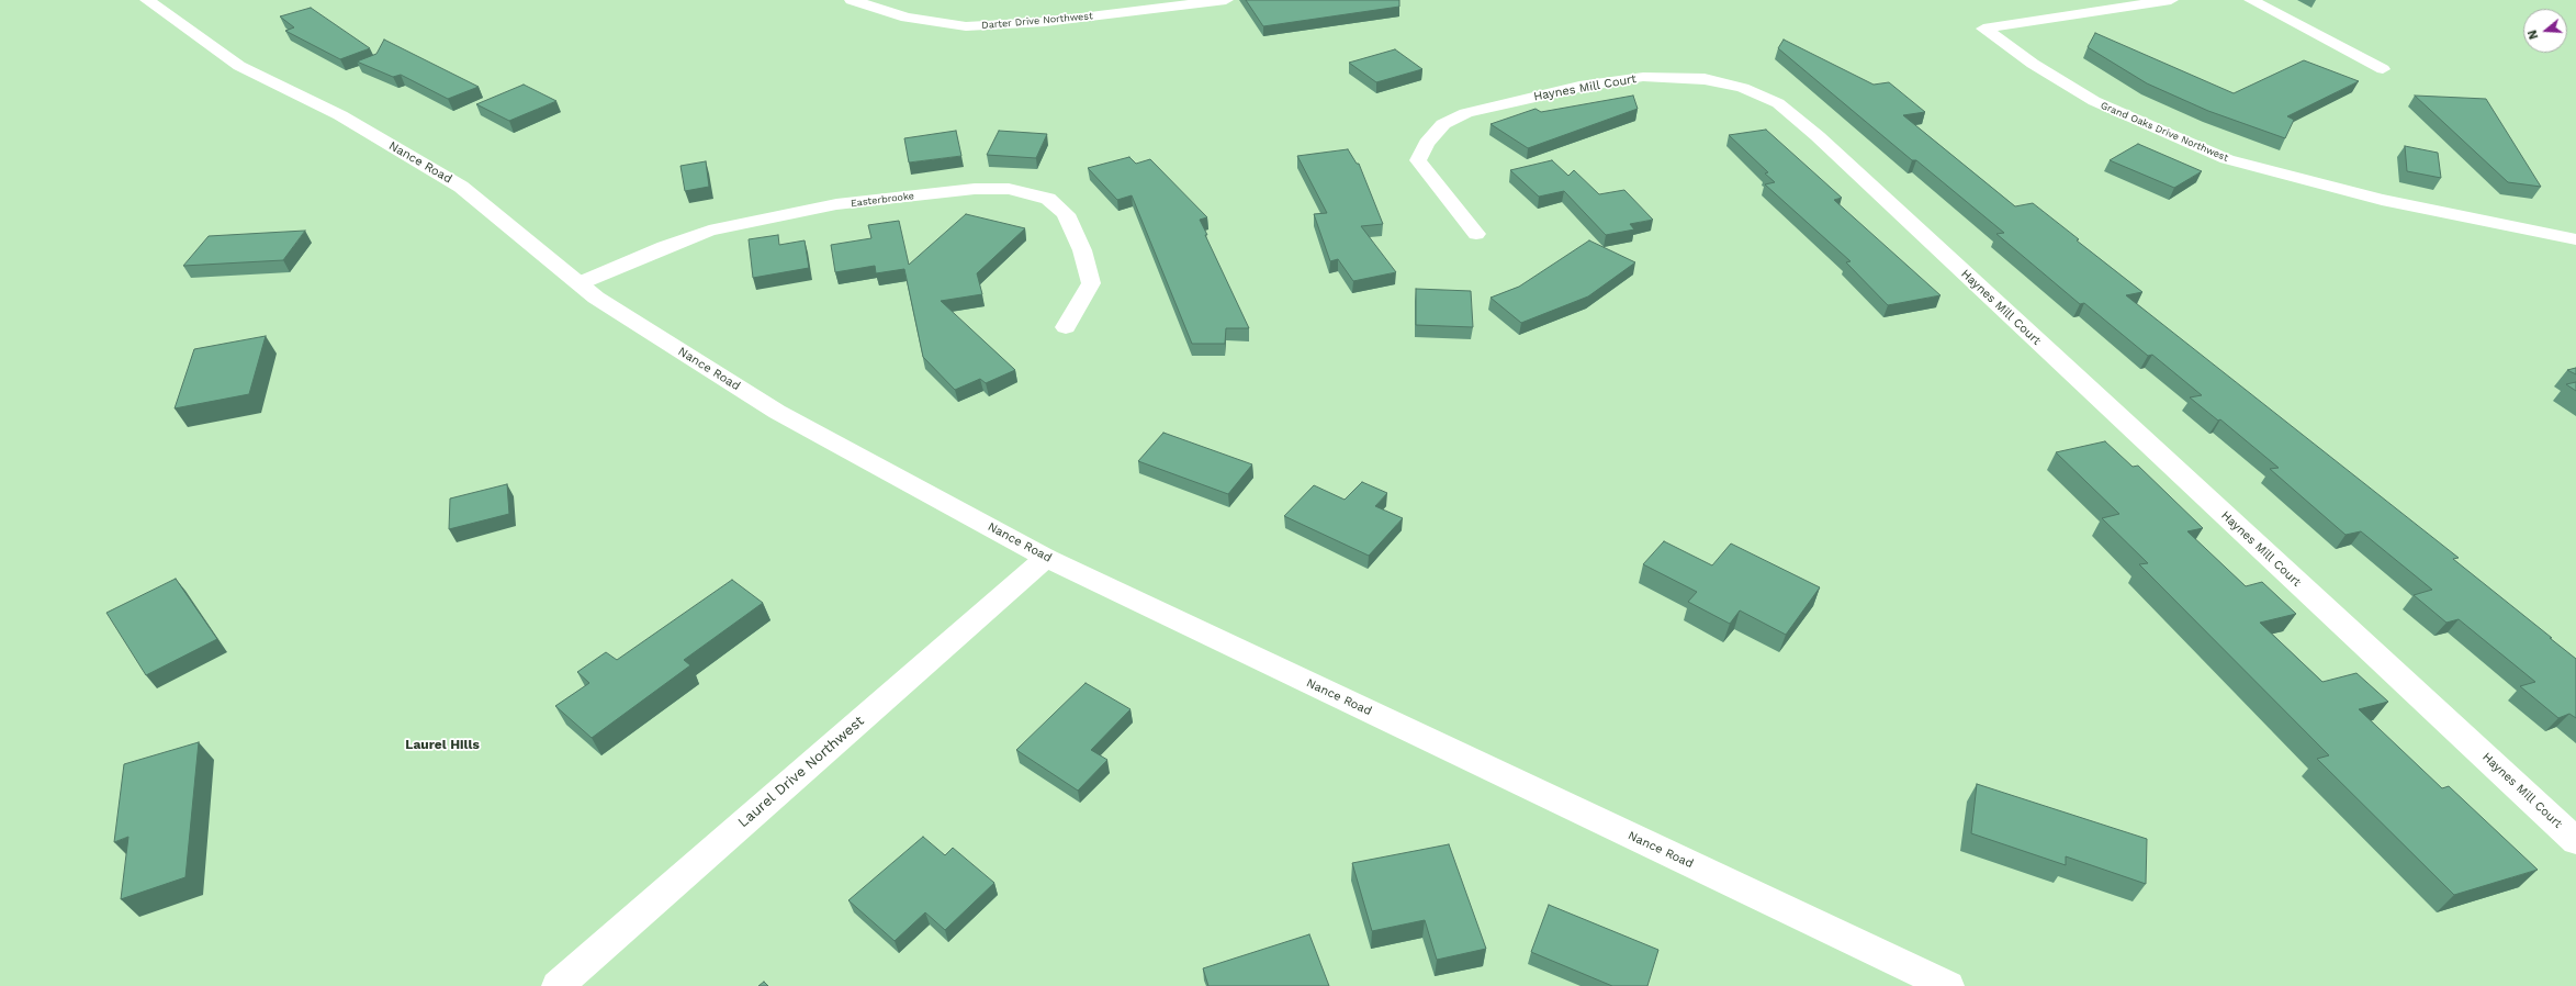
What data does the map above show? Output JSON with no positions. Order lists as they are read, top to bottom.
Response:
{
  "streets": {
    "street": [
      "Darter Drive Northwest",
      "Haynes Mill Court",
      "Grand Oaks Drive Northwest",
      "Nance Road",
      "Easterbrooke",
      "Laurel Drive Northwest"
    ]
  },
  "crossings": [
    ["Nance Road", "Easterbrooke"],
    ["Nance Road", "Laurel Drive Northwest"]
  ],
  "districts": ["Laurel Hills"],
  "north": "left"
}
